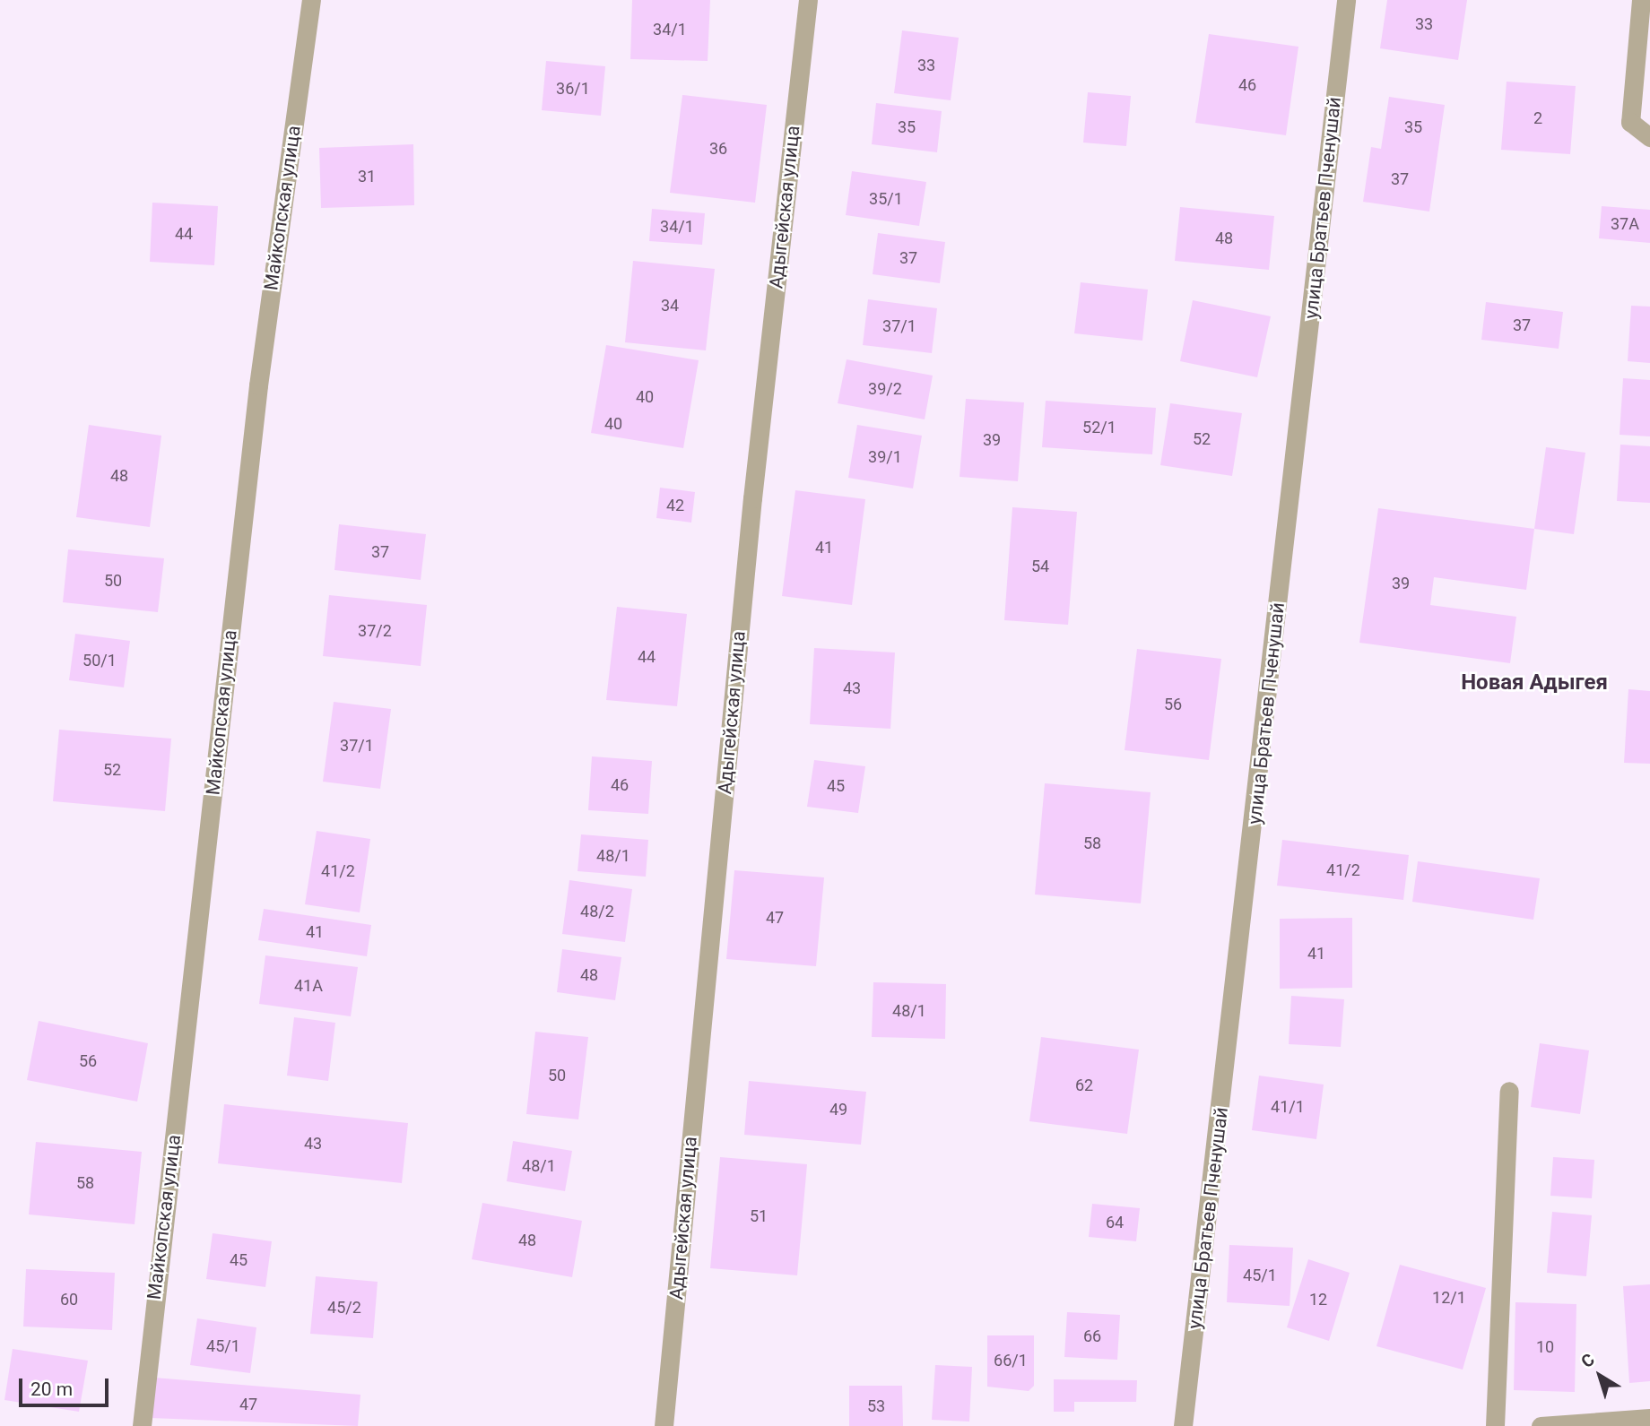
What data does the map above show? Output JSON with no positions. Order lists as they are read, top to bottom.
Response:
{
  "streets": {
    "street": ["Адыгейская улица", "Майкопская улица", "улица Братьев Пченушай"]
  },
  "districts": ["Новая Адыгея"],
  "house_numbers": [
    "33",
    "34/1",
    "33",
    "46",
    "36/1",
    "2",
    "35",
    "35",
    "36",
    "31",
    "37",
    "35/1",
    "37А",
    "34/1",
    "44",
    "48",
    "37",
    "34",
    "37",
    "37/1",
    "39/2",
    "40",
    "40",
    "52/1",
    "52",
    "39",
    "39/1",
    "48",
    "42",
    "41",
    "37",
    "54",
    "50",
    "39",
    "37/2",
    "44",
    "50/1",
    "43",
    "56",
    "37/1",
    "52",
    "46",
    "45",
    "58",
    "48/1",
    "41/2",
    "41/2",
    "48/2",
    "47",
    "41",
    "41",
    "48",
    "41А",
    "48/1",
    "56",
    "50",
    "62",
    "41/1",
    "49",
    "43",
    "48/1",
    "58",
    "51",
    "64",
    "48",
    "45",
    "45/1",
    "12/1",
    "60",
    "12",
    "45/2",
    "66",
    "45/1",
    "10",
    "66/1",
    "47",
    "53"
  ],
  "scale_bar": "20 m",
  "north": "top left"
}
